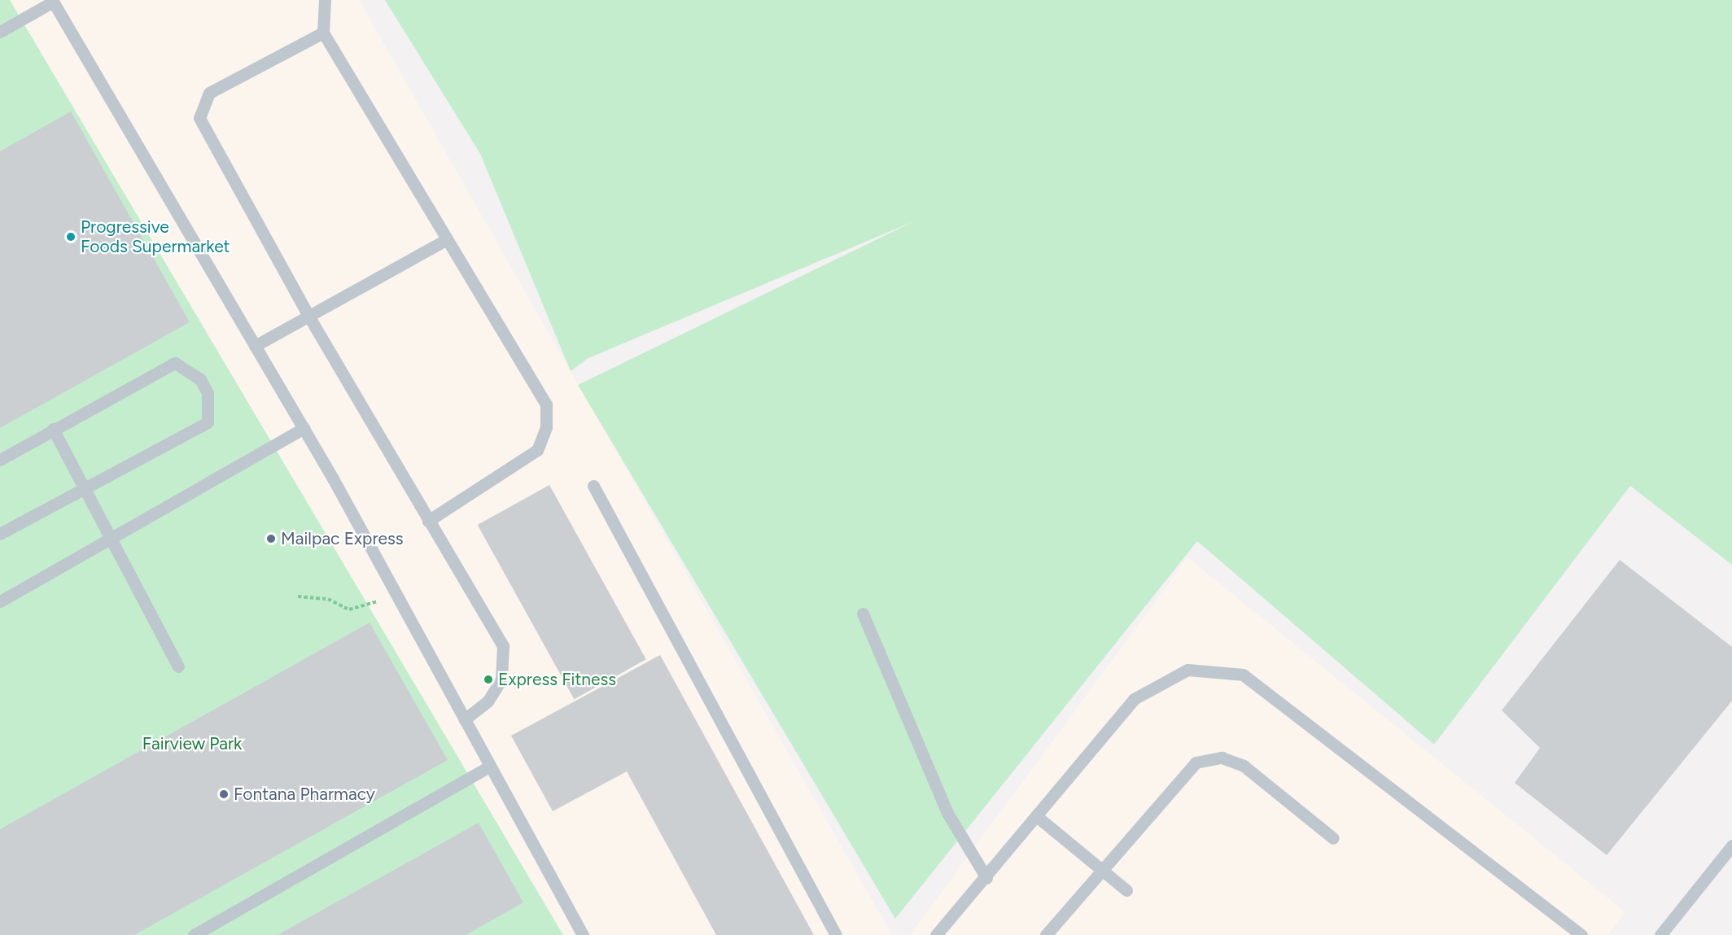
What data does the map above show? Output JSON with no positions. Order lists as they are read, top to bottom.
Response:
{
  "parks": ["Fairview Park"],
  "places": [
    "Progressive Foods Supermarket",
    "Mailpac Express",
    "Express Fitness",
    "Fontana Pharmacy"
  ]
}
